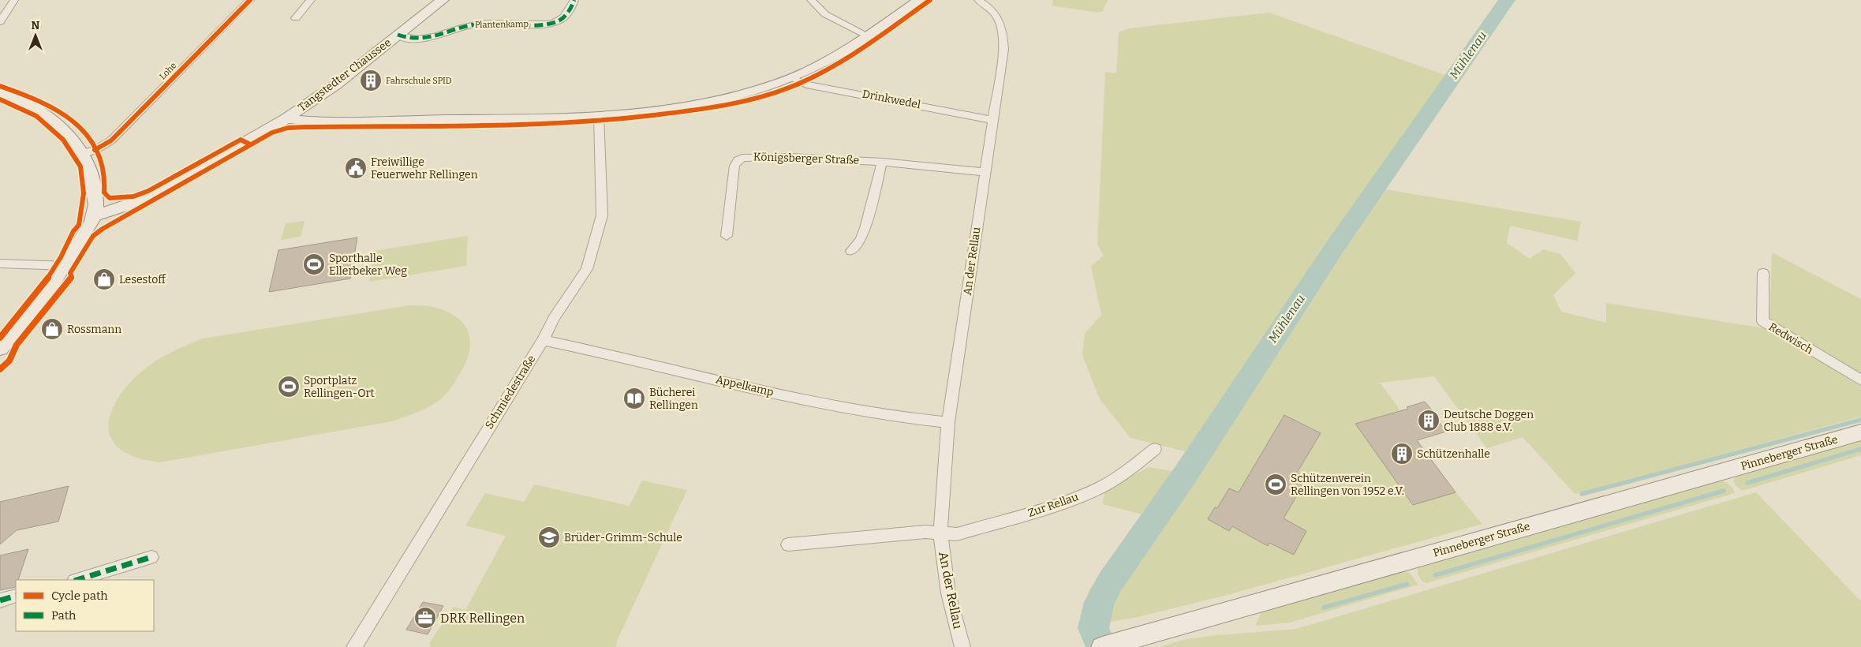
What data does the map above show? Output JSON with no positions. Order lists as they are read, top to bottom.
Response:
{
  "streets": {
    "main road": ["Tangstedter Chaussee", "Pinneberger Straße"],
    "street": [
      "Plantenkamp",
      "Lohe",
      "Drinkwedel",
      "Königsberger Straße",
      "An der Rellau",
      "Redwisch",
      "Appelkamp",
      "Schmiedestraße",
      "Zur Rellau"
    ]
  },
  "crossings": [
    ["Plantenkamp", "Tangstedter Chaussee"],
    ["Drinkwedel", "An der Rellau"],
    ["Königsberger Straße", "An der Rellau"],
    ["An der Rellau", "Appelkamp"],
    ["An der Rellau", "Zur Rellau"],
    ["Appelkamp", "Schmiedestraße"]
  ],
  "water": ["Mühlenau"],
  "places": {
    "building": ["Fahrschule SPID", "Deutsche Doggen Club 1888 e.V.", "Schützenhalle"],
    "public building": ["Freiwillige Feuerwehr Rellingen"],
    "sports": ["Sporthalle Ellerbeker Weg", "Sportplatz Rellingen-Ort", "Schützenverein Rellingen von 1952 e.V."],
    "shop": ["Lesestoff", "Rossmann"],
    "library": ["Bücherei Rellingen"],
    "school or university": ["Brüder-Grimm-Schule"],
    "office": ["DRK Rellingen"]
  },
  "legend": ["Cycle path", "Path"],
  "north": "top"
}
